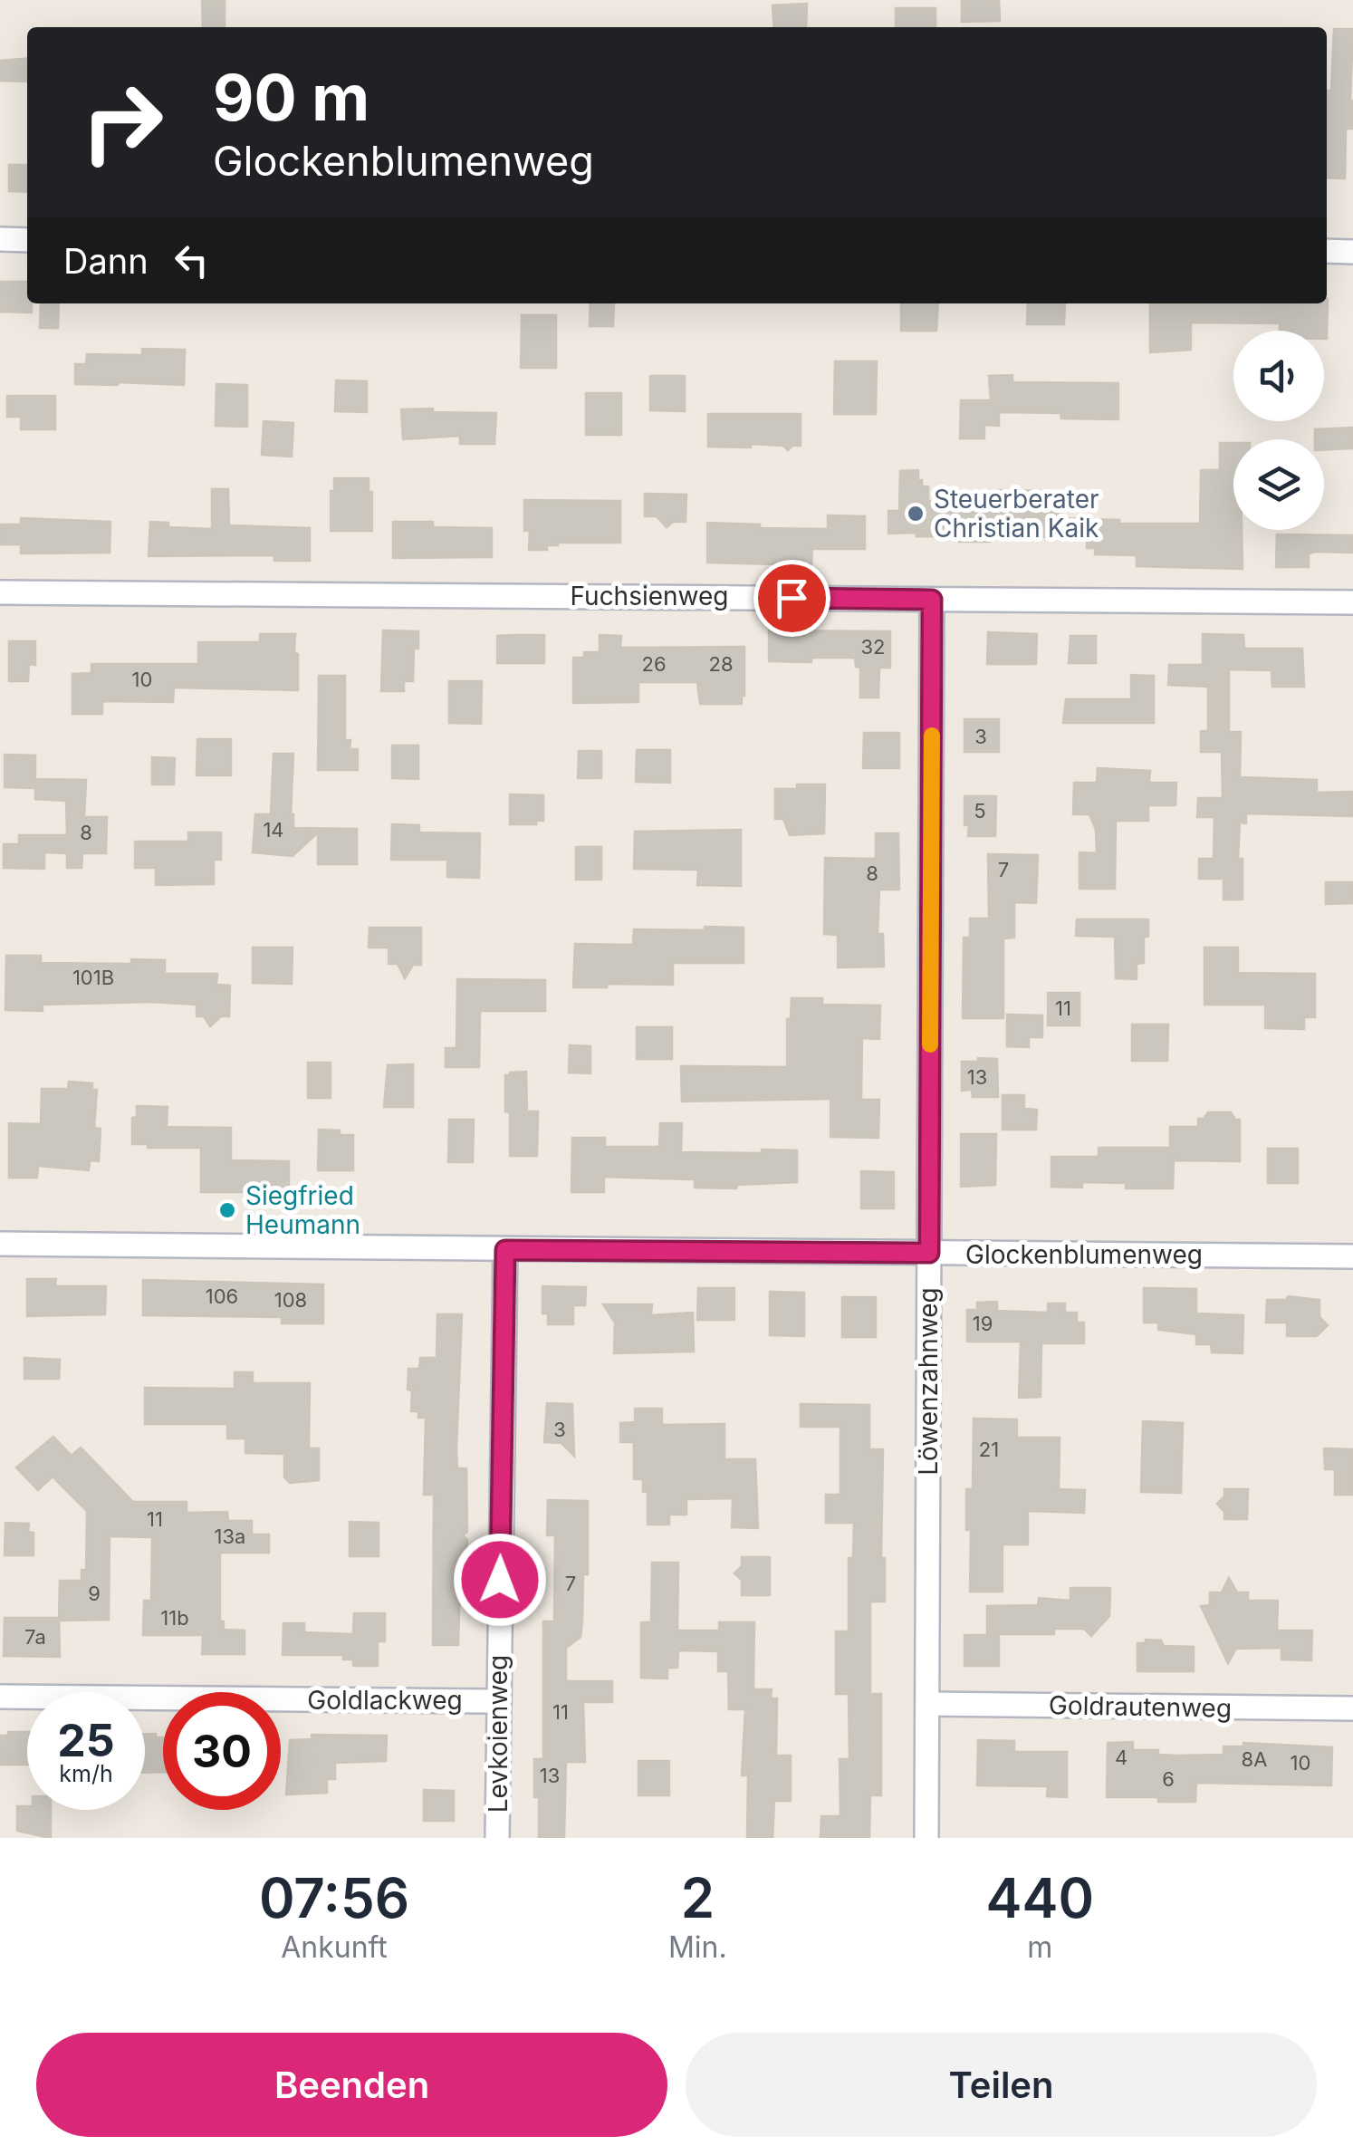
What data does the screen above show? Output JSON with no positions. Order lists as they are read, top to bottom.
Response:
{
  "streets": {
    "street": [
      "Fuchsienweg",
      "Glockenblumenweg",
      "Löwenzahnweg",
      "Goldlackweg",
      "Goldrautenweg",
      "Levkoienweg"
    ]
  },
  "crossings": [
    ["Fuchsienweg", "Löwenzahnweg"],
    ["Glockenblumenweg", "Löwenzahnweg"],
    ["Glockenblumenweg", "Levkoienweg"],
    ["Löwenzahnweg", "Goldrautenweg"],
    ["Goldlackweg", "Levkoienweg"]
  ],
  "places": ["Steuerberater Christian Kaik", "Siegfried Heumann"],
  "house_numbers": [
    "32",
    "26",
    "28",
    "10",
    "3",
    "5",
    "14",
    "8",
    "7",
    "8",
    "101B",
    "11",
    "13",
    "106",
    "108",
    "19",
    "3",
    "21",
    "11",
    "13a",
    "7",
    "9",
    "11b",
    "7a",
    "11",
    "4",
    "8A",
    "10",
    "13",
    "6"
  ],
  "page": {
    "turn": ["90 m", "Glockenblumenweg"],
    "then": "Dann",
    "speed": "25 km/h",
    "limit": "30",
    "eta": [
      "07:56",
      "Ankunft",
      "2",
      "Min.",
      "440",
      "m"
    ],
    "buttons": ["Beenden", "Teilen"]
  }
}
